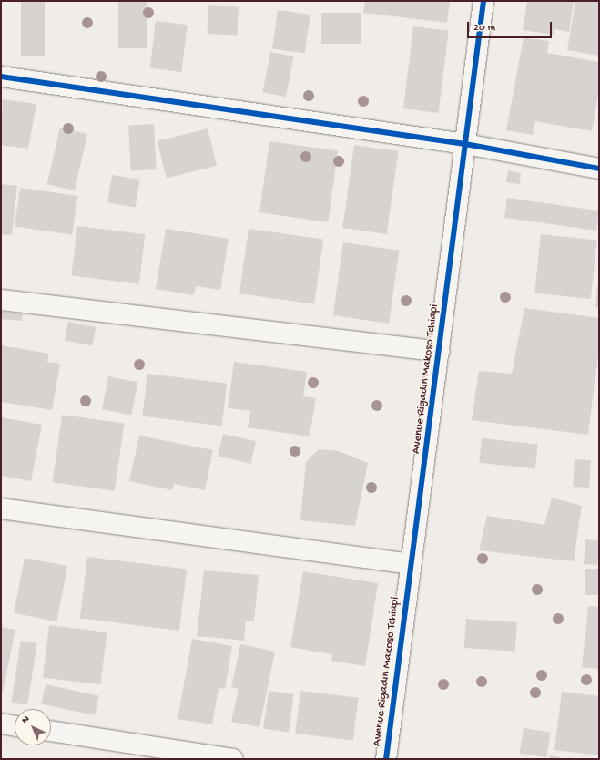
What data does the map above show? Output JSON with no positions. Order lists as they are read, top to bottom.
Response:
{
  "streets": {
    "street": ["Avenue Rigadin Makoso Tchiapi"]
  },
  "scale_bar": "20 m",
  "north": "top left"
}
